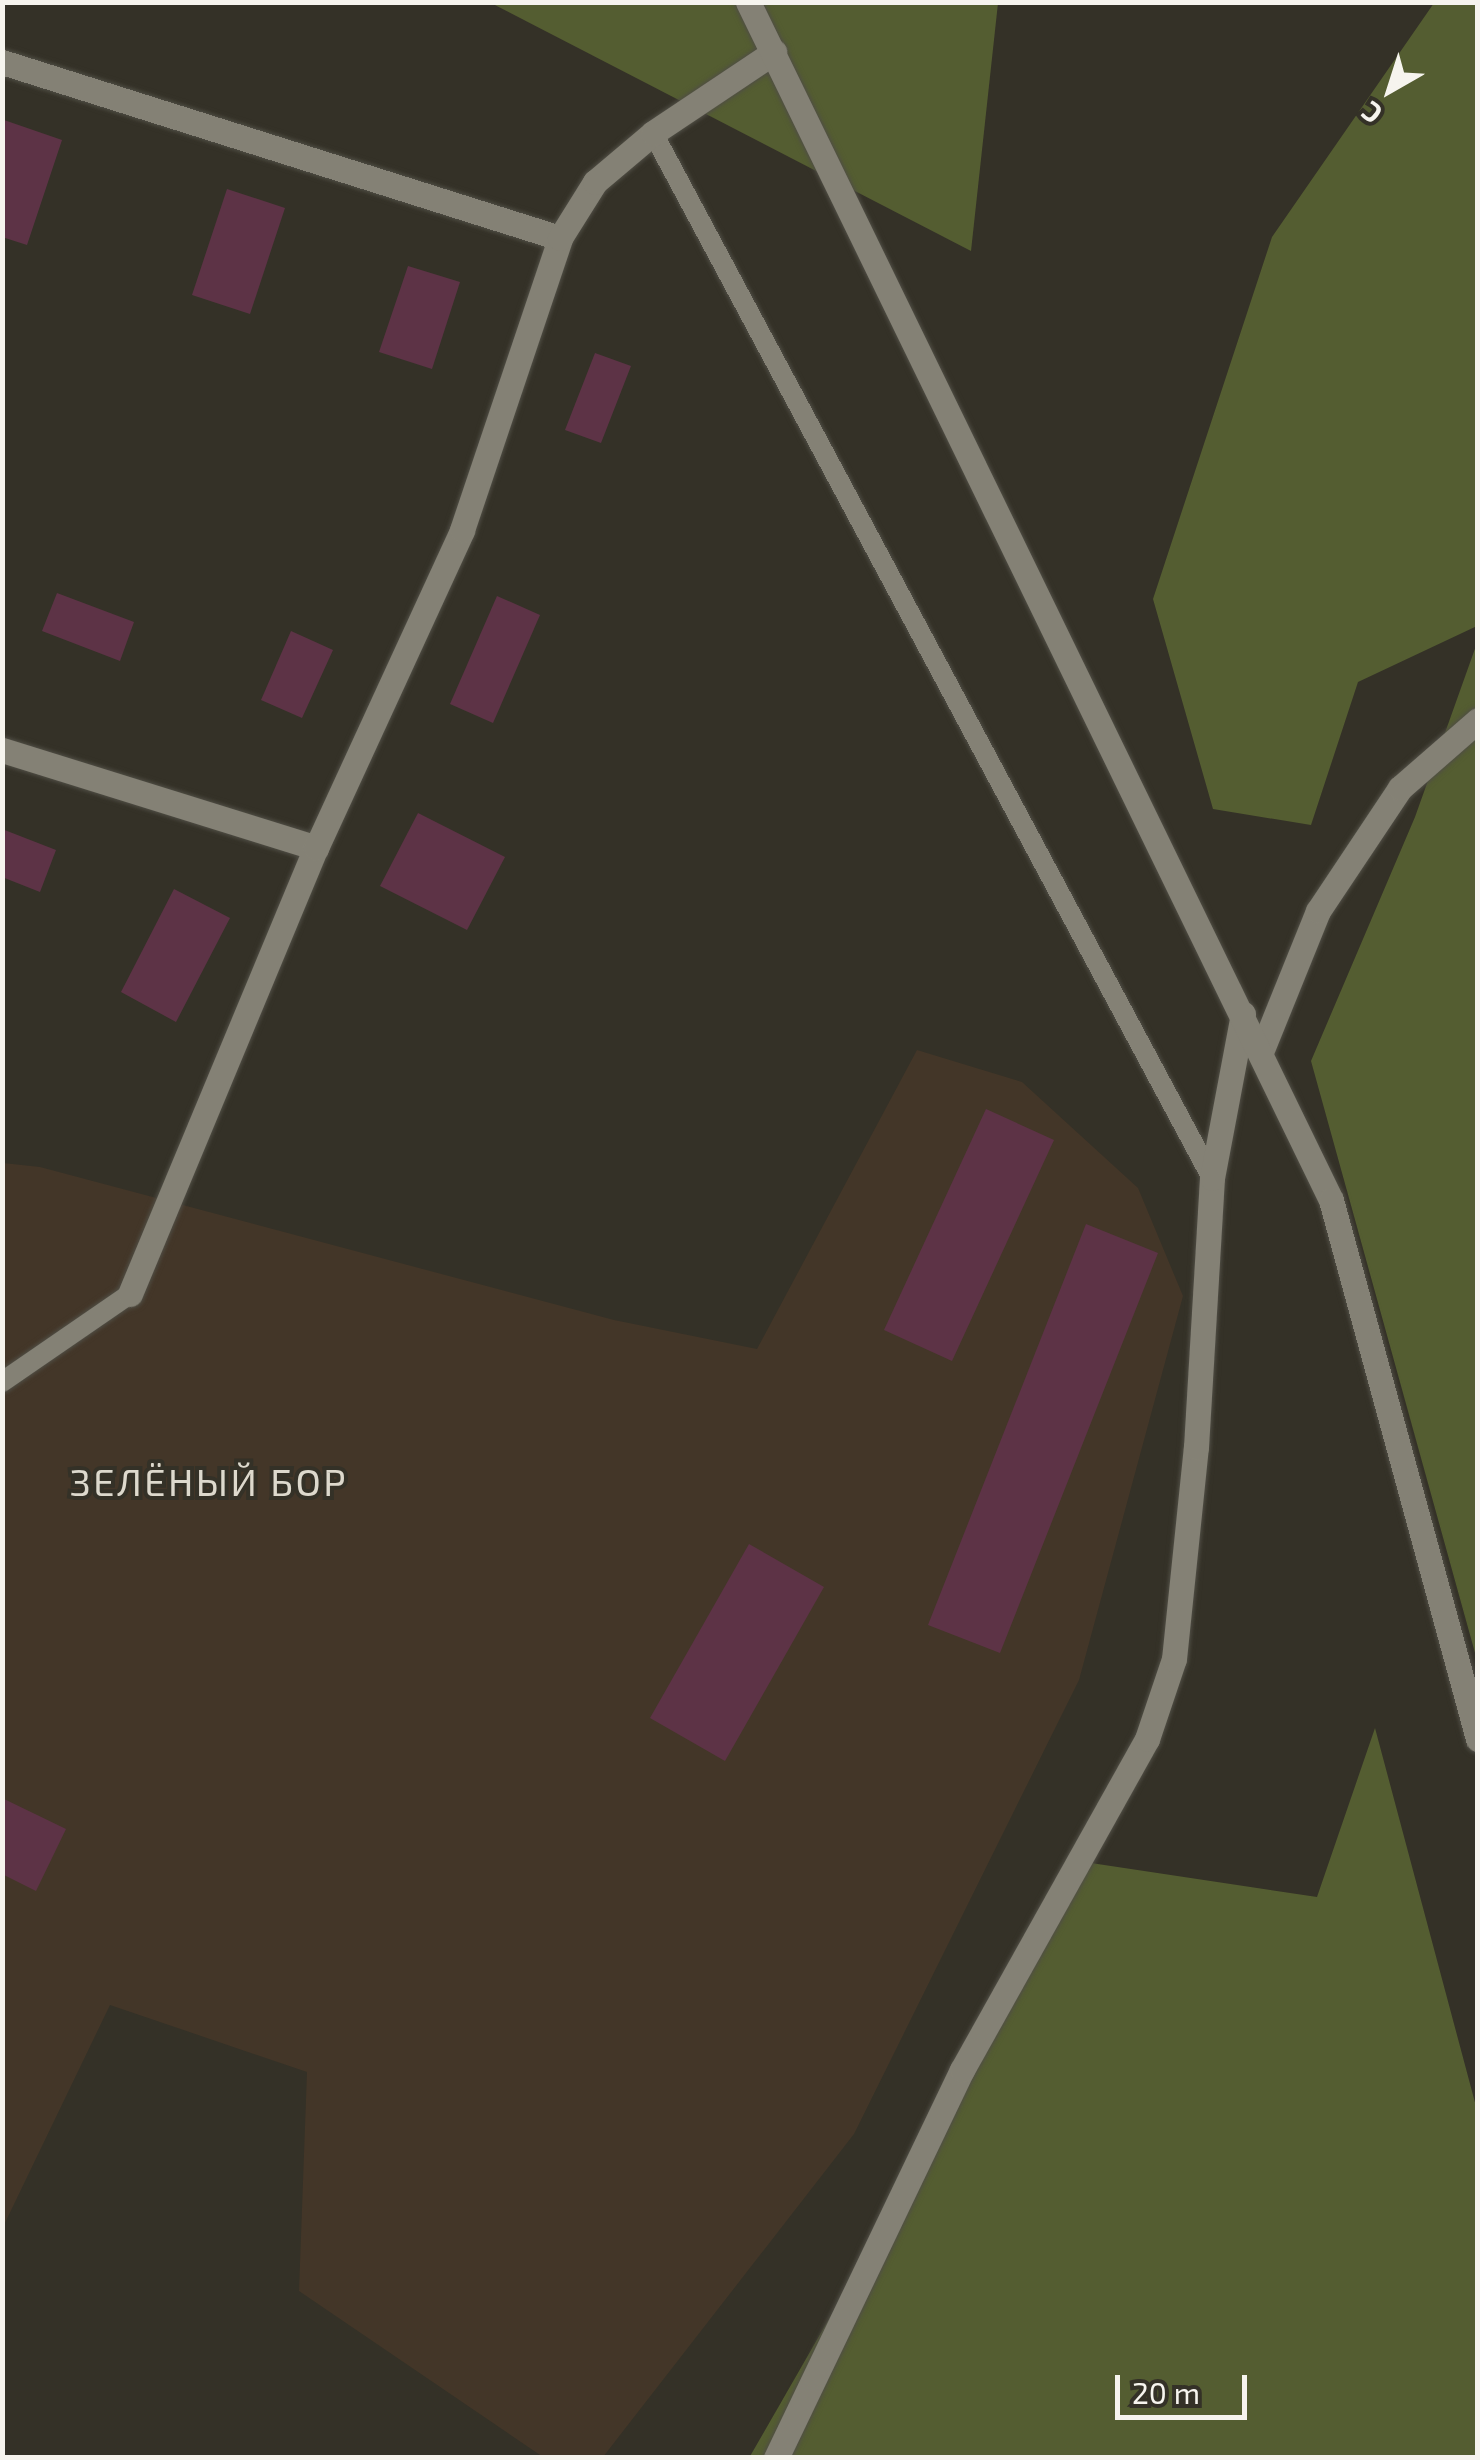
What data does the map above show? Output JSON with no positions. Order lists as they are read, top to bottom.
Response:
{
  "districts": ["ЗЕЛЁНЫЙ БОР"],
  "scale_bar": "20 m",
  "north": "bottom left"
}
